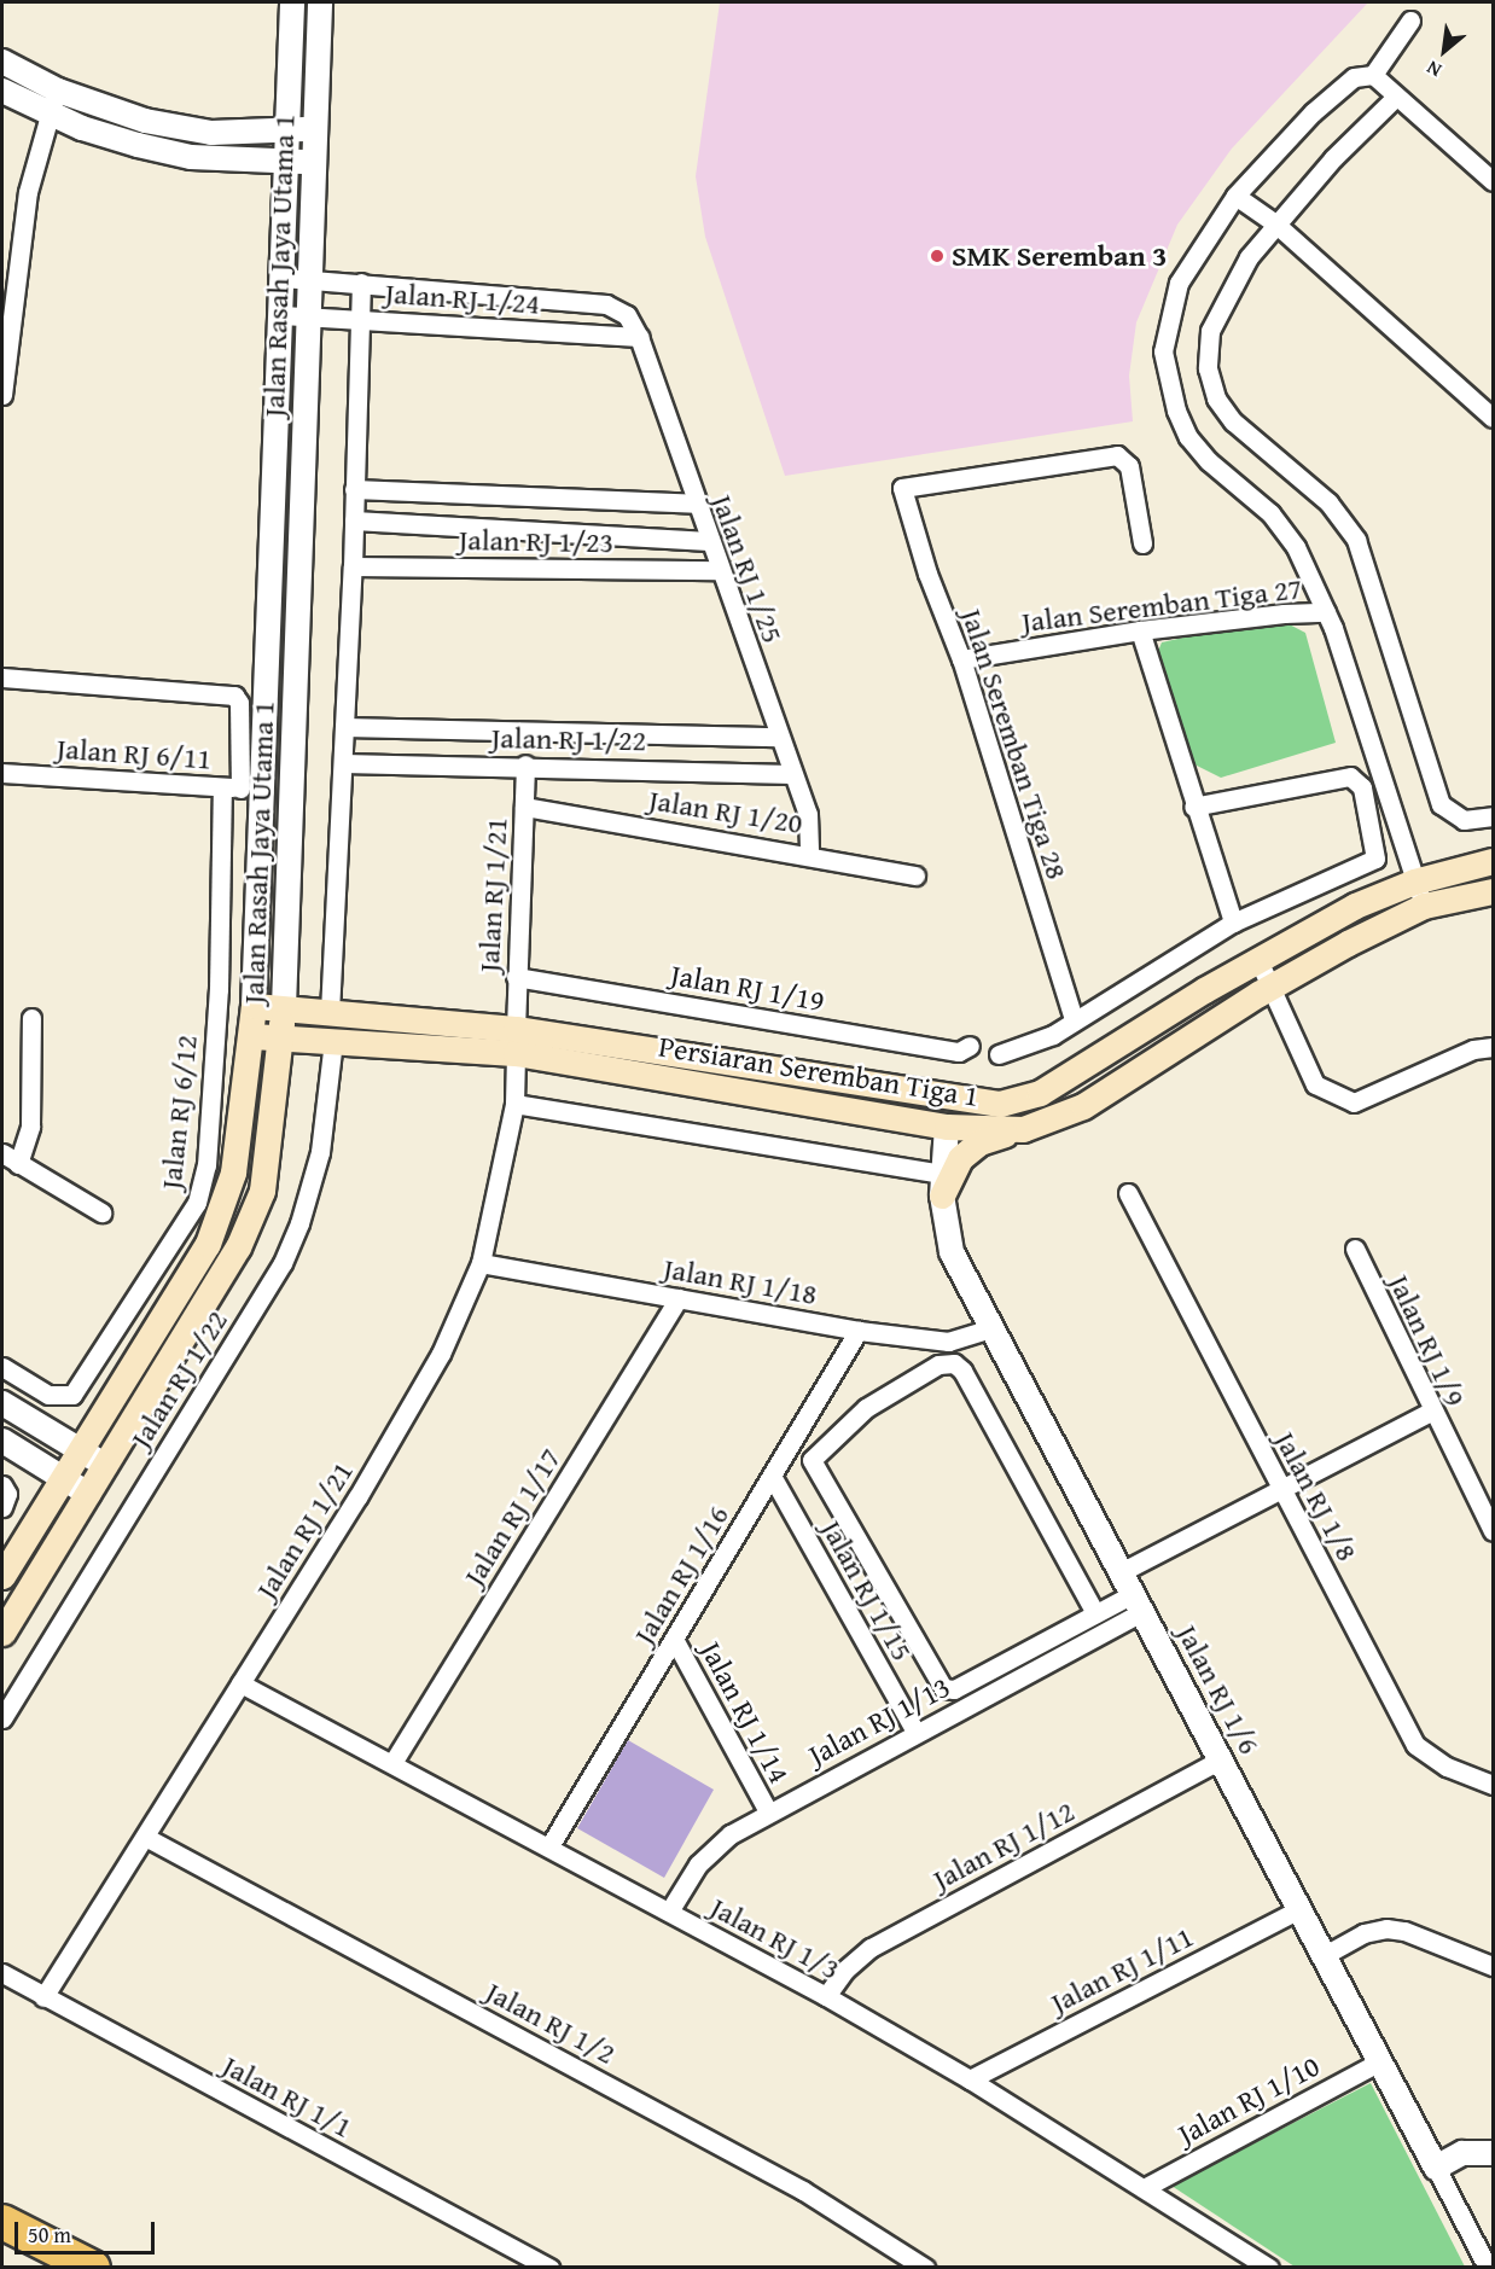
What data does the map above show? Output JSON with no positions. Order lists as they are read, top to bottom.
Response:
{
  "streets": {
    "main road": ["Jalan Rasah Jaya Utama 1", "Persiaran Seremban Tiga 1"],
    "street": [
      "Jalan RJ 1/24",
      "Jalan RJ 1/23",
      "Jalan RJ 1/25",
      "Jalan Seremban Tiga 27",
      "Jalan RJ 1/22",
      "Jalan Seremban Tiga 28",
      "Jalan RJ 6/11",
      "Jalan RJ 1/20",
      "Jalan RJ 1/21",
      "Jalan RJ 1/19",
      "Jalan RJ 6/12",
      "Jalan RJ 1/18",
      "Jalan RJ 1/9",
      "Jalan RJ 1/8",
      "Jalan RJ 1/17",
      "Jalan RJ 1/16",
      "Jalan RJ 1/15",
      "Jalan RJ 1/6",
      "Jalan RJ 1/14",
      "Jalan RJ 1/13",
      "Jalan RJ 1/12",
      "Jalan RJ 1/3",
      "Jalan RJ 1/11",
      "Jalan RJ 1/2",
      "Jalan RJ 1/1",
      "Jalan RJ 1/10"
    ]
  },
  "crossings": [
    ["Jalan Rasah Jaya Utama 1", "Jalan RJ 1/24"],
    ["Jalan Rasah Jaya Utama 1", "Jalan RJ 6/11"],
    ["Jalan Rasah Jaya Utama 1", "Persiaran Seremban Tiga 1"],
    ["Jalan Rasah Jaya Utama 1", "Jalan RJ 6/12"],
    ["Jalan RJ 1/24", "Jalan RJ 1/25"],
    ["Jalan RJ 1/23", "Jalan RJ 1/25"],
    ["Jalan RJ 1/25", "Jalan RJ 1/22"],
    ["Jalan RJ 1/25", "Jalan RJ 1/20"],
    ["Jalan Seremban Tiga 27", "Jalan Seremban Tiga 28"],
    ["Jalan RJ 1/22", "Jalan RJ 1/21"],
    ["Jalan RJ 1/22", "Persiaran Seremban Tiga 1"],
    ["Jalan RJ 6/11", "Jalan RJ 6/12"],
    ["Jalan RJ 1/20", "Jalan RJ 1/21"],
    ["Jalan RJ 1/21", "Jalan RJ 1/19"],
    ["Jalan RJ 1/21", "Persiaran Seremban Tiga 1"],
    ["Jalan RJ 1/21", "Jalan RJ 1/18"],
    ["Jalan RJ 1/21", "Jalan RJ 1/3"],
    ["Jalan RJ 1/21", "Jalan RJ 1/2"],
    ["Jalan RJ 1/21", "Jalan RJ 1/1"],
    ["Persiaran Seremban Tiga 1", "Jalan RJ 1/6"],
    ["Jalan RJ 1/18", "Jalan RJ 1/17"],
    ["Jalan RJ 1/18", "Jalan RJ 1/16"],
    ["Jalan RJ 1/18", "Jalan RJ 1/6"],
    ["Jalan RJ 1/17", "Jalan RJ 1/3"],
    ["Jalan RJ 1/16", "Jalan RJ 1/15"],
    ["Jalan RJ 1/16", "Jalan RJ 1/14"],
    ["Jalan RJ 1/16", "Jalan RJ 1/3"],
    ["Jalan RJ 1/15", "Jalan RJ 1/13"],
    ["Jalan RJ 1/6", "Jalan RJ 1/13"],
    ["Jalan RJ 1/6", "Jalan RJ 1/12"],
    ["Jalan RJ 1/6", "Jalan RJ 1/11"],
    ["Jalan RJ 1/6", "Jalan RJ 1/10"],
    ["Jalan RJ 1/14", "Jalan RJ 1/13"],
    ["Jalan RJ 1/13", "Jalan RJ 1/3"],
    ["Jalan RJ 1/12", "Jalan RJ 1/3"],
    ["Jalan RJ 1/3", "Jalan RJ 1/11"],
    ["Jalan RJ 1/3", "Jalan RJ 1/10"]
  ],
  "places": ["SMK Seremban 3"],
  "scale_bar": "50 m",
  "north": "bottom left"
}
